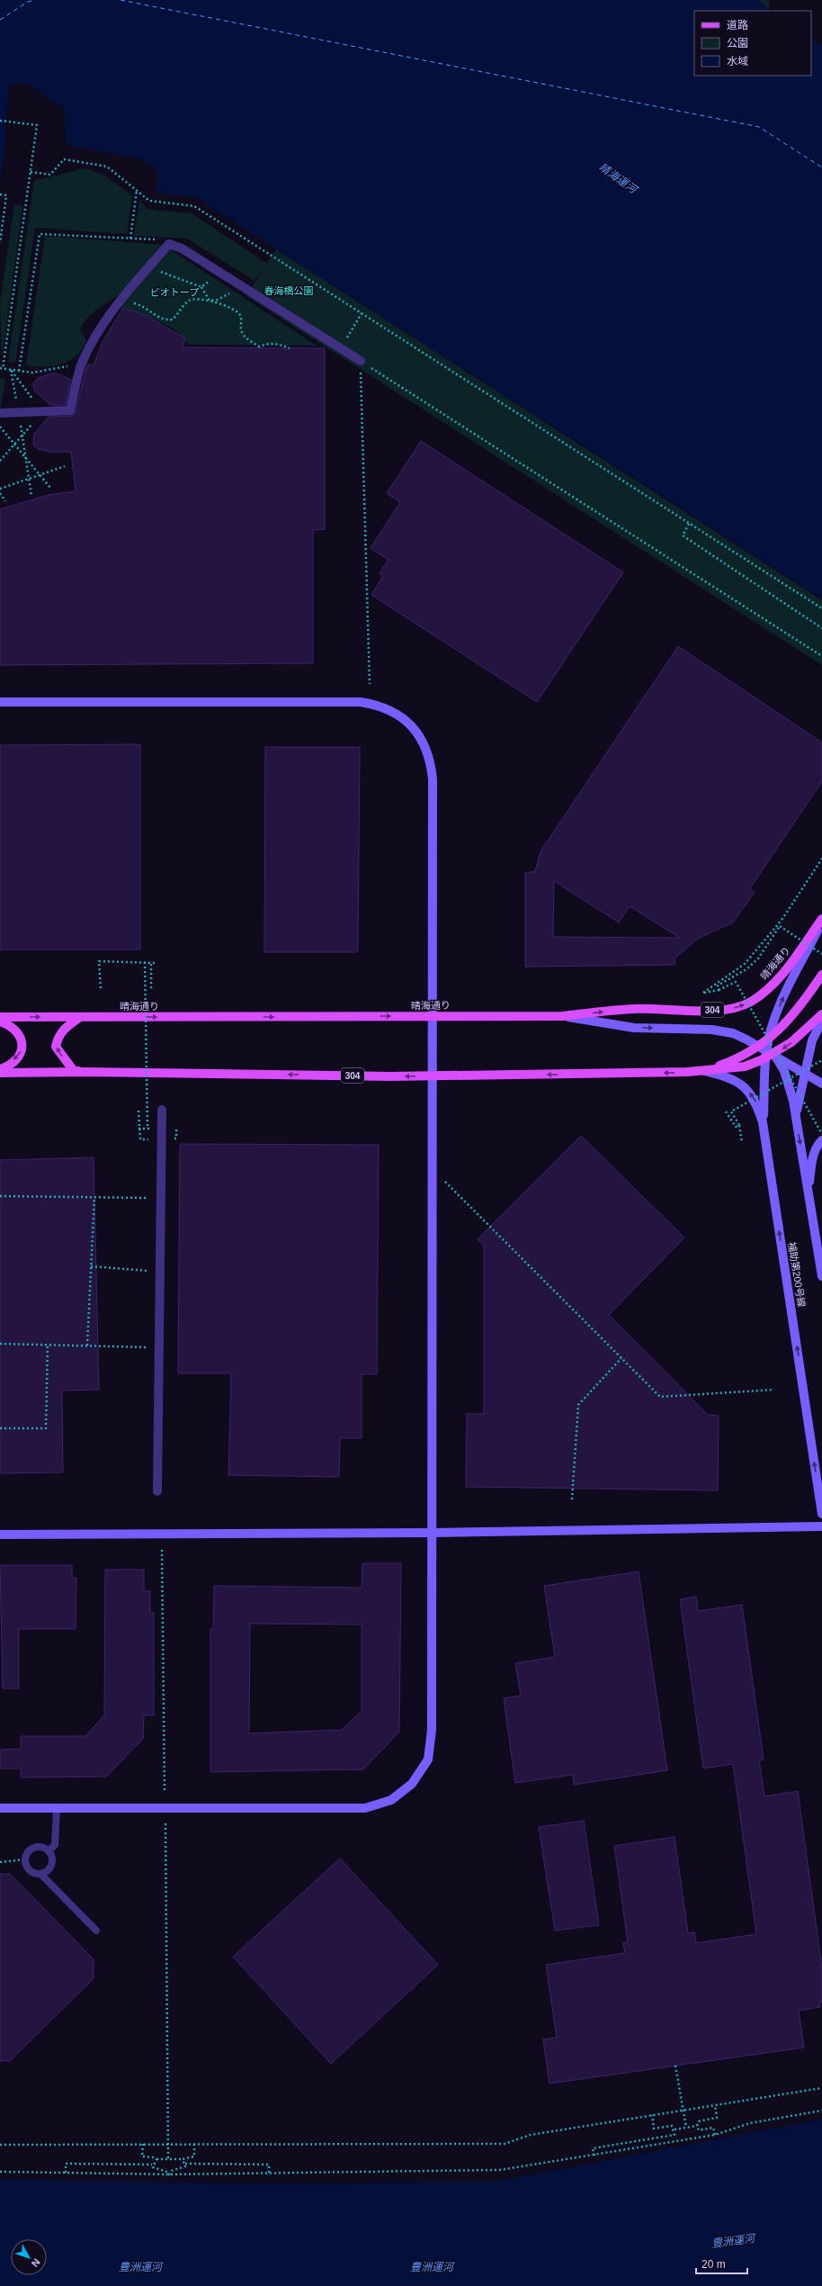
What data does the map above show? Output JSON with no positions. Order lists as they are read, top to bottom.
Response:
{
  "streets": {
    "main road": ["晴海通り", "304"],
    "street": ["補助第200号線"]
  },
  "crossings": [
    ["304", "補助第200号線"]
  ],
  "water": ["晴海運河", "豊洲運河"],
  "parks": ["春海橋公園", "ビオトープ"],
  "legend": ["道路", "公園", "水域"],
  "scale_bar": "20 m",
  "north": "bottom right"
}
